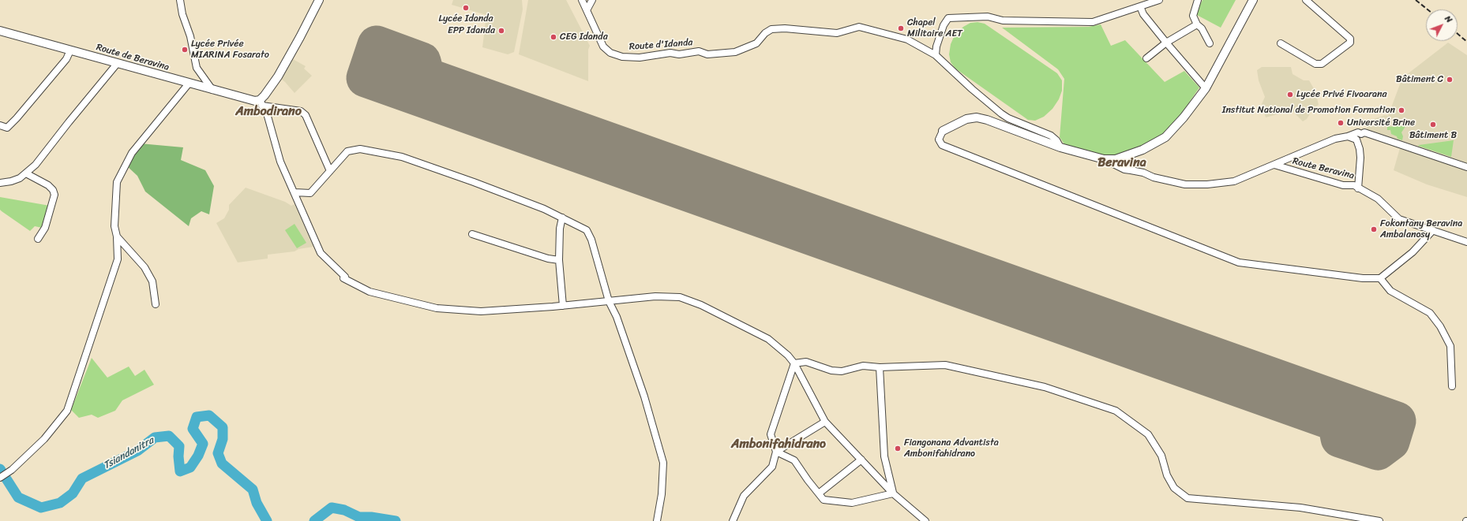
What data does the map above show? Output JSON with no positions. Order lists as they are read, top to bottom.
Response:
{
  "streets": {
    "street": ["Route d'Idanda", "Route de Beravina", "Route Beravina"]
  },
  "districts": ["Ambodirano", "Beravina", "Ambonifahidrano"],
  "water": ["Tsiandanitra"],
  "places": [
    "Lycée Idanda",
    "Chapel Militaire AET",
    "EPP Idanda",
    "CEG Idanda",
    "Lycée Privée MIARINA Fosarato",
    "Bâtiment C",
    "Lycée Privé Fivoarana",
    "Institut National de Promotion Formation",
    "Université Brine",
    "Bâtiment B",
    "Fokontany Beravina Ambalanosy",
    "Fiangonana Advantista Ambonifahidrano"
  ],
  "north": "top right"
}
